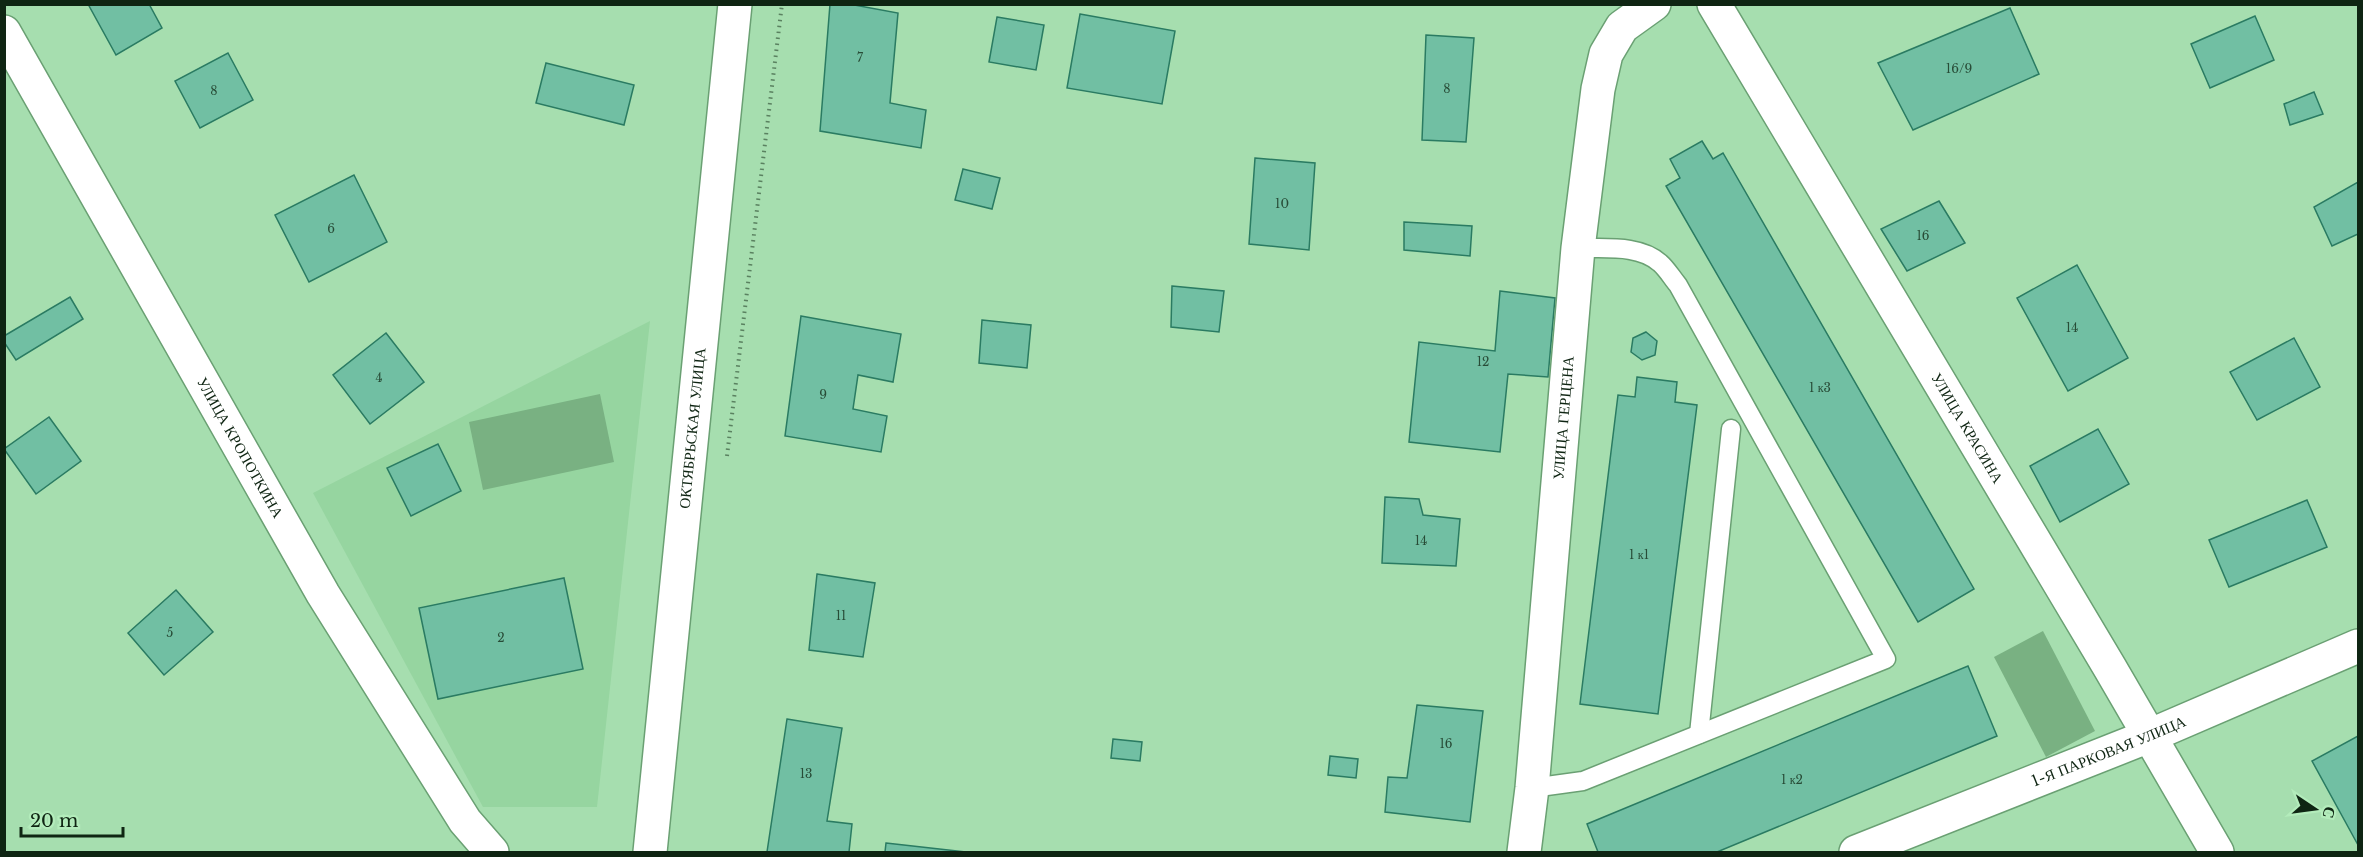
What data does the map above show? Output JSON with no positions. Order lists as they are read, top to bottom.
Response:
{
  "streets": {
    "street": [
      "УЛИЦА ГЕРЦЕНА",
      "ОКТЯБРЬСКАЯ УЛИЦА",
      "УЛИЦА КРАСИНА",
      "УЛИЦА КРОПОТКИНА",
      "1-Я ПАРКОВАЯ УЛИЦА"
    ]
  },
  "crossings": [
    ["УЛИЦА КРАСИНА", "1-Я ПАРКОВАЯ УЛИЦА"]
  ],
  "house_numbers": [
    "7",
    "16/9",
    "8",
    "8",
    "10",
    "6",
    "16",
    "14",
    "12",
    "4",
    "1 к3",
    "9",
    "14",
    "1 к1",
    "11",
    "5",
    "2",
    "16",
    "13",
    "1 к2"
  ],
  "scale_bar": "20 m",
  "north": "right"
}
